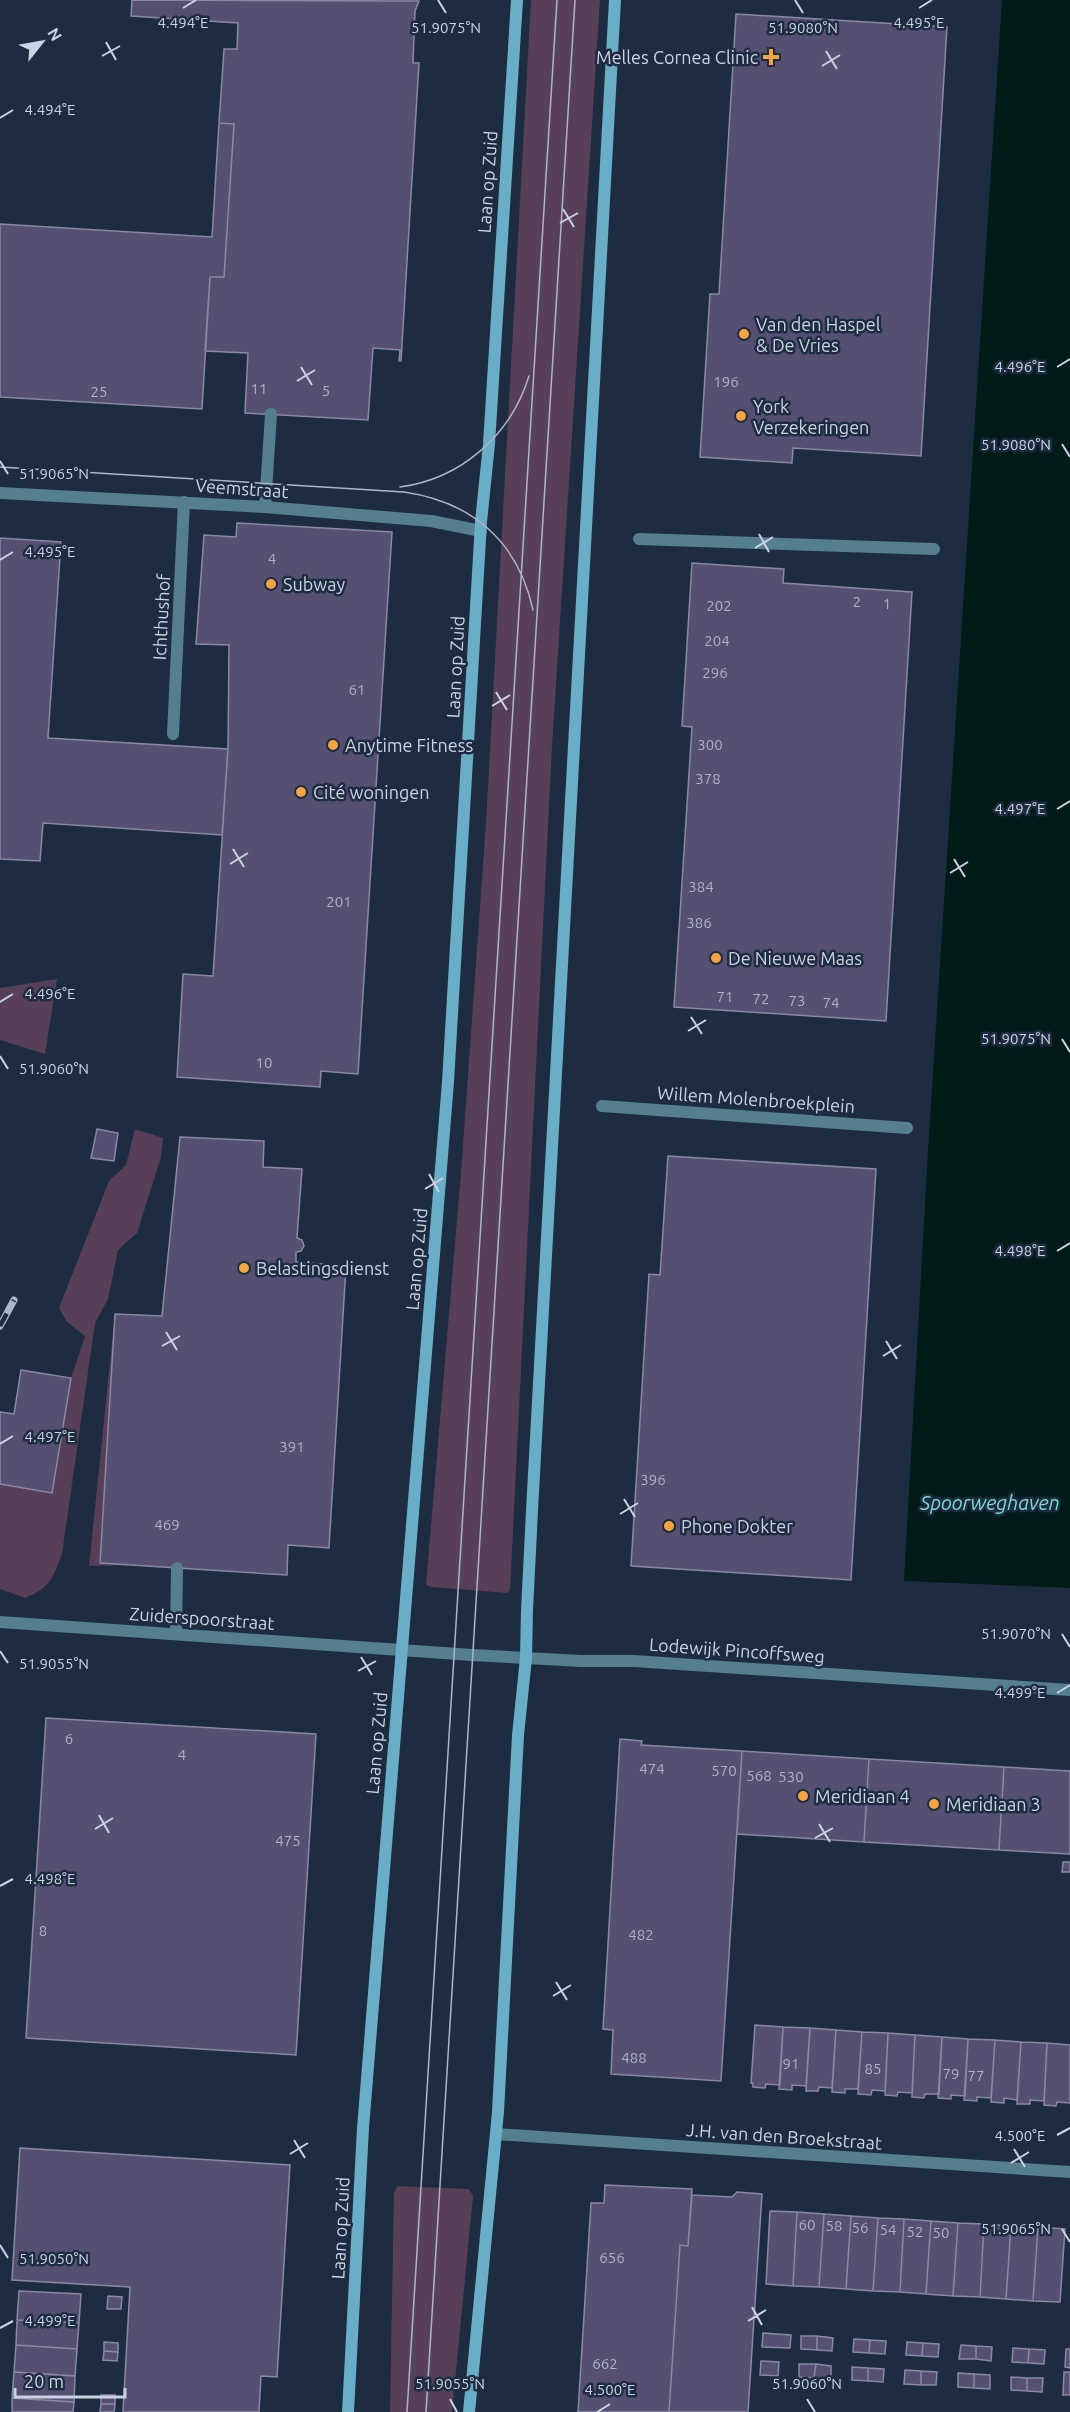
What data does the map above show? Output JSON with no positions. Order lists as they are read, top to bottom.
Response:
{
  "streets": {
    "main road": ["Laan op Zuid"],
    "street": [
      "Veemstraat",
      "Ichthushof",
      "Willem Molenbroekplein",
      "Zuiderspoorstraat",
      "Lodewijk Pincoffsweg",
      "J.H. van den Broekstraat"
    ]
  },
  "crossings": [
    ["Laan op Zuid", "Veemstraat"],
    ["Laan op Zuid", "Zuiderspoorstraat"],
    ["Laan op Zuid", "Lodewijk Pincoffsweg"],
    ["Veemstraat", "Ichthushof"],
    ["Zuiderspoorstraat", "Lodewijk Pincoffsweg"]
  ],
  "water": ["Spoorweghaven"],
  "places": {
    "health": ["Melles Cornea Clinic"],
    "other": [
      "Van den Haspel & De Vries",
      "York Verzekeringen",
      "Subway",
      "Anytime Fitness",
      "Cité woningen",
      "De Nieuwe Maas",
      "Belastingsdienst",
      "Phone Dokter",
      "Meridiaan 4",
      "Meridiaan 3"
    ]
  },
  "house_numbers": [
    "196",
    "11",
    "5",
    "25",
    "4",
    "2",
    "1",
    "202",
    "204",
    "296",
    "61",
    "300",
    "378",
    "384",
    "201",
    "386",
    "71",
    "72",
    "73",
    "74",
    "10",
    "391",
    "396",
    "469",
    "6",
    "4",
    "474",
    "570",
    "568",
    "530",
    "475",
    "8",
    "482",
    "488",
    "91",
    "85",
    "79",
    "77",
    "60",
    "58",
    "56",
    "54",
    "52",
    "50",
    "656",
    "662"
  ],
  "scale_bar": "20 m",
  "north": "top right",
  "coordinates": [
    "4.494°E",
    "4.495°E",
    "51.9075°N",
    "51.9080°N",
    "4.496°E",
    "51.9065°N",
    "4.497°E",
    "51.9060°N",
    "4.498°E",
    "51.9070°N",
    "51.9055°N",
    "4.499°E",
    "4.500°E",
    "51.9050°N"
  ]
}
